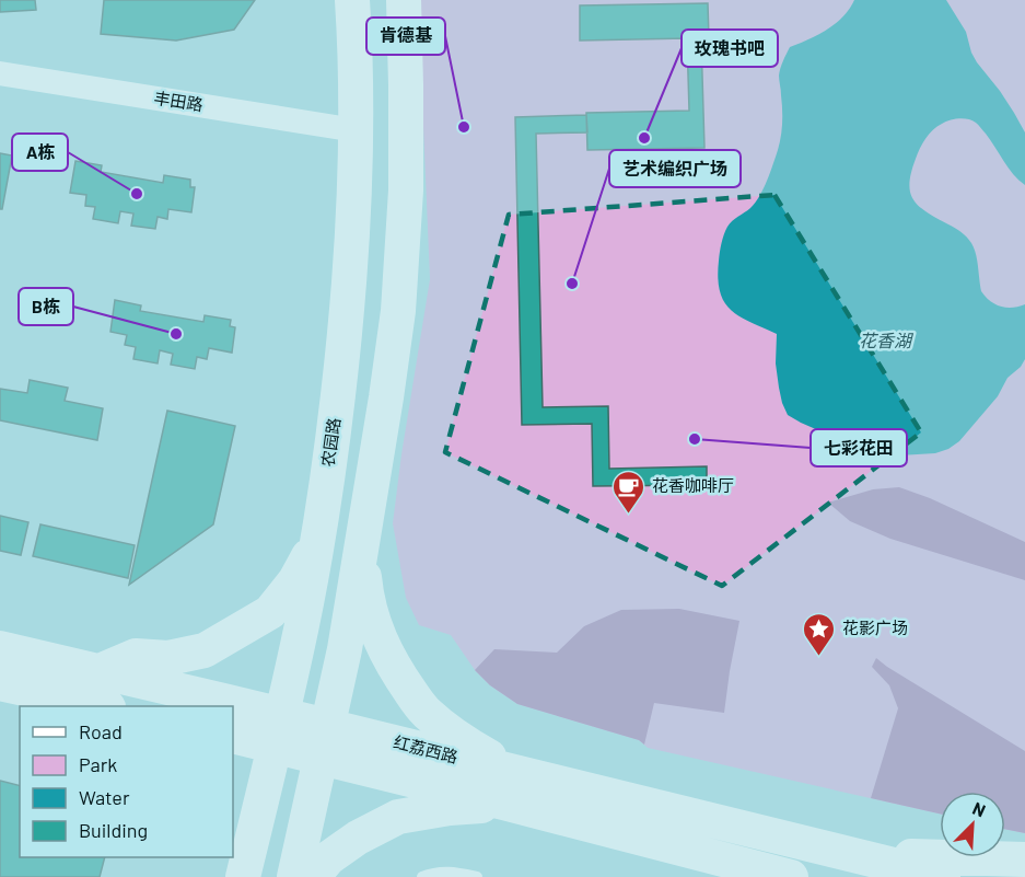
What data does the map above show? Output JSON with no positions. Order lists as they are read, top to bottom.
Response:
{
  "streets": {
    "main road": ["农园路", "红荔西路"],
    "street": ["丰田路"]
  },
  "crossings": [
    ["丰田路", "农园路"],
    ["农园路", "红荔西路"]
  ],
  "water": ["花香湖"],
  "places": {
    "other": [
      "肯德基",
      "玫瑰书吧",
      "A栋",
      "艺术编织广场",
      "B栋",
      "七彩花田"
    ],
    "cafe": ["花香咖啡厅"],
    "place": ["花影广场"]
  },
  "legend": [
    "Road",
    "Park",
    "Water",
    "Building"
  ],
  "north": "top right"
}
